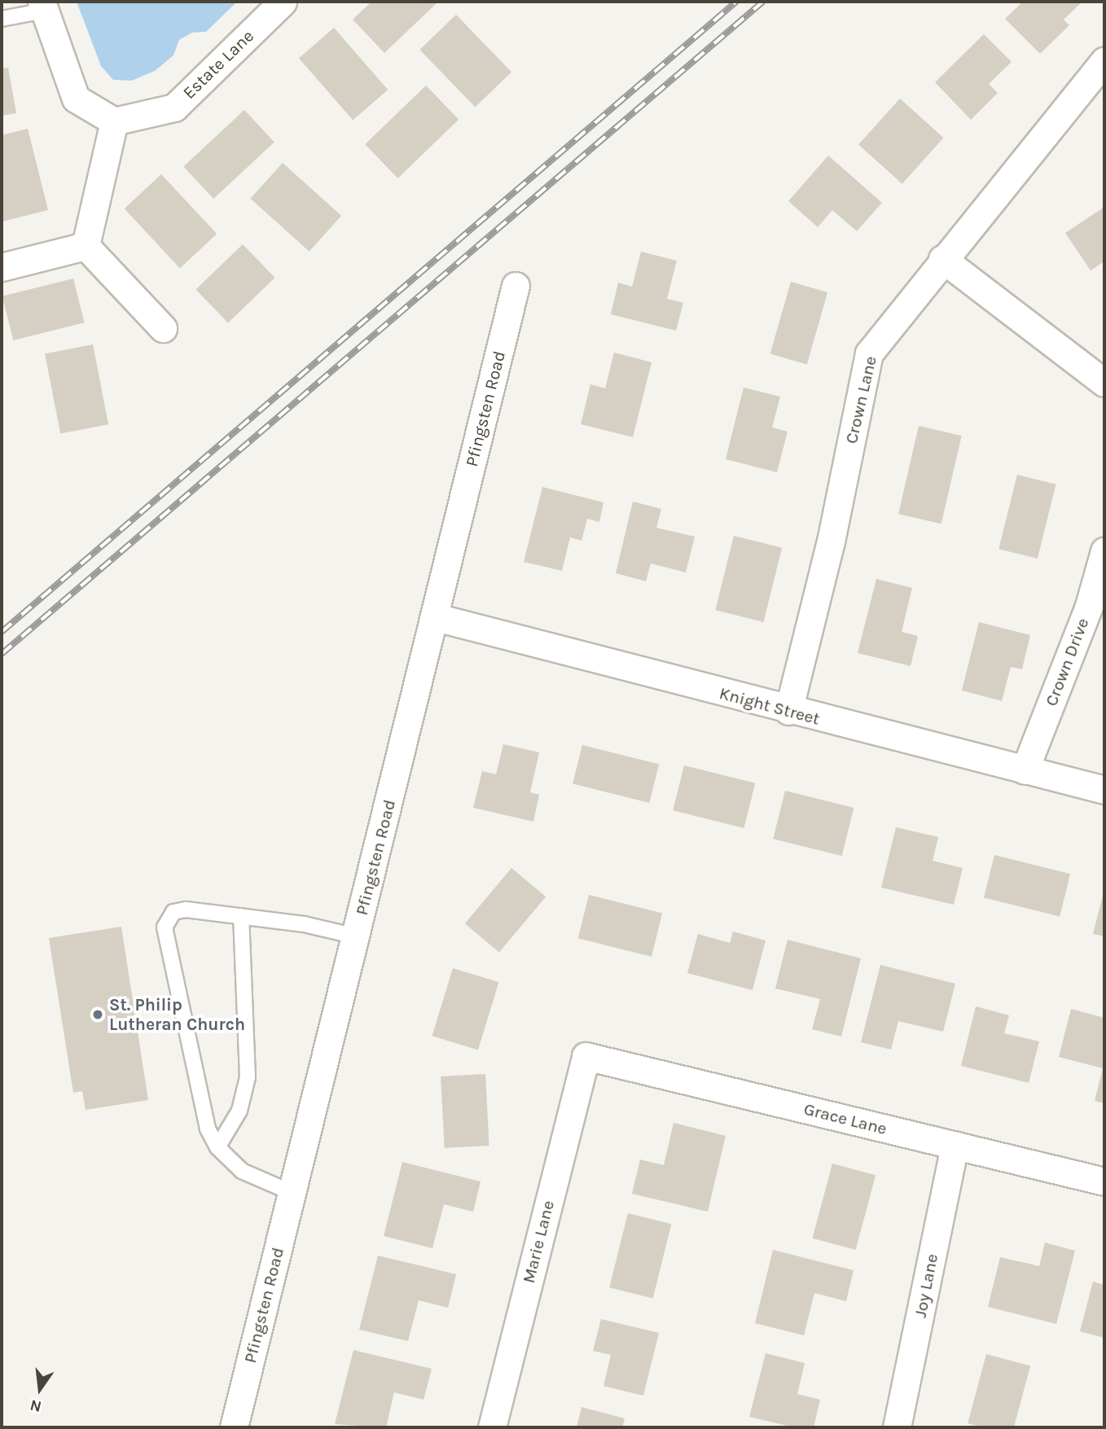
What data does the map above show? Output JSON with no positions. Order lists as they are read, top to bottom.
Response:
{
  "streets": {
    "street": [
      "Estate Lane",
      "Crown Lane",
      "Pfingsten Road",
      "Crown Drive",
      "Knight Street",
      "Grace Lane",
      "Marie Lane",
      "Joy Lane"
    ]
  },
  "crossings": [
    ["Crown Lane", "Knight Street"],
    ["Pfingsten Road", "Knight Street"],
    ["Crown Drive", "Knight Street"],
    ["Grace Lane", "Marie Lane"],
    ["Grace Lane", "Joy Lane"]
  ],
  "places": ["St. Philip Lutheran Church"],
  "north": "bottom"
}
